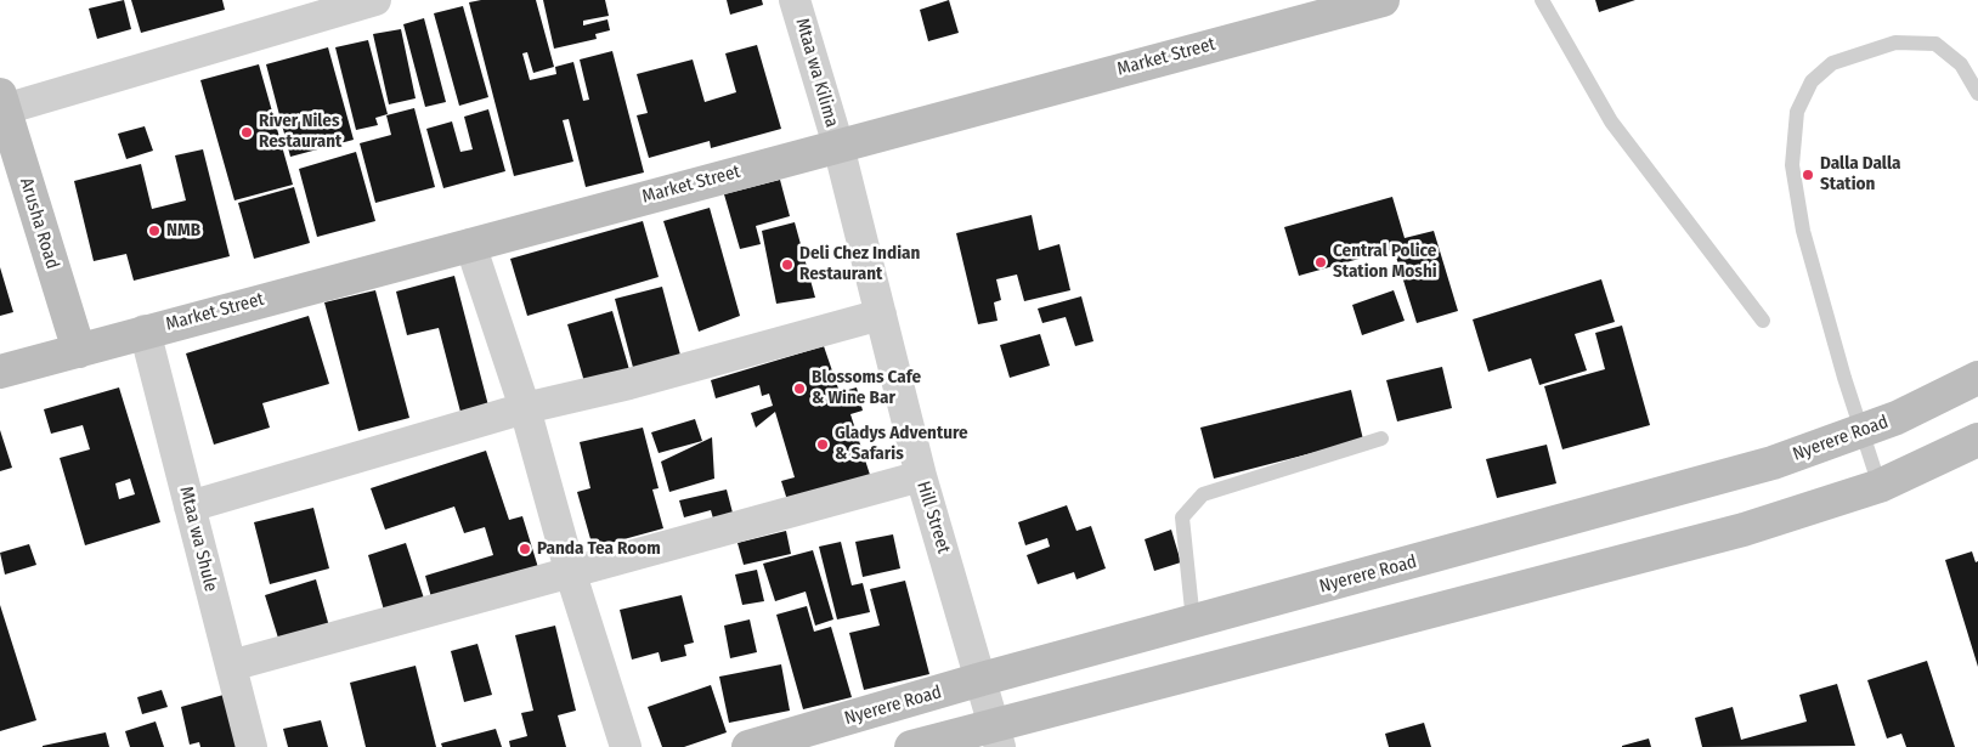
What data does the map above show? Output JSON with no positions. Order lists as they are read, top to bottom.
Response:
{
  "streets": {
    "main road": ["Market Street", "Arusha Road", "Nyerere Road"],
    "street": ["Mtaa wa Kilima", "Hill Street", "Mtaa wa Shule"]
  },
  "crossings": [
    ["Market Street", "Mtaa wa Kilima"],
    ["Market Street", "Arusha Road"],
    ["Market Street", "Hill Street"],
    ["Market Street", "Mtaa wa Shule"],
    ["Mtaa wa Kilima", "Hill Street"],
    ["Nyerere Road", "Hill Street"]
  ],
  "places": [
    "River Niles Restaurant",
    "Dalla Dalla Station",
    "NMB",
    "Central Police Station Moshi",
    "Deli Chez Indian Restaurant",
    "Blossoms Cafe & Wine Bar",
    "Gladys Adventure & Safaris",
    "Panda Tea Room"
  ]
}
